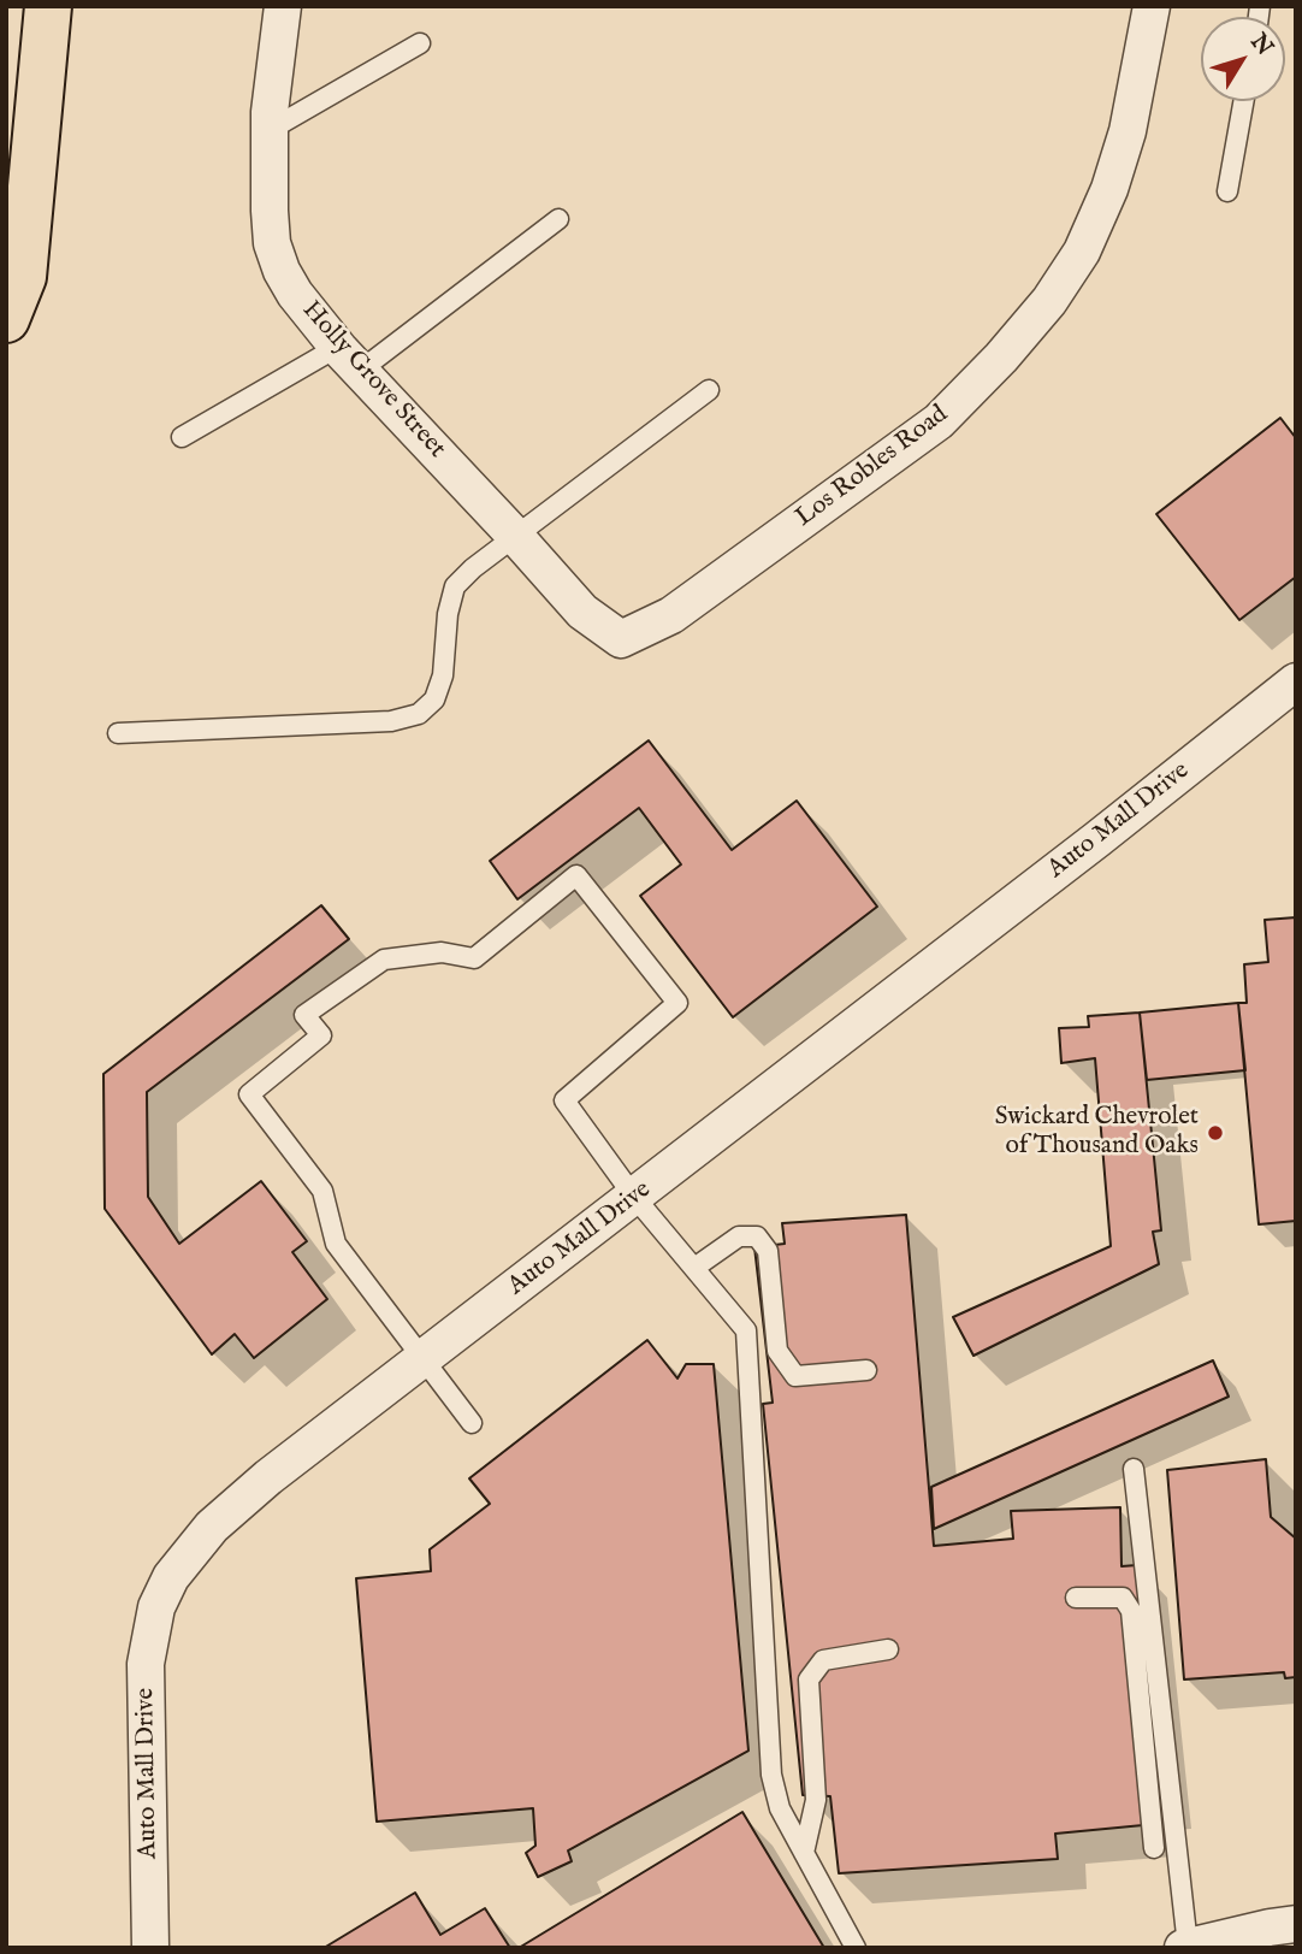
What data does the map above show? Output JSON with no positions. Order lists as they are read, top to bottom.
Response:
{
  "streets": {
    "street": ["Holly Grove Street", "Los Robles Road", "Auto Mall Drive"]
  },
  "crossings": [
    ["Holly Grove Street", "Los Robles Road"]
  ],
  "places": ["Swickard Chevrolet of Thousand Oaks"],
  "north": "top right"
}
